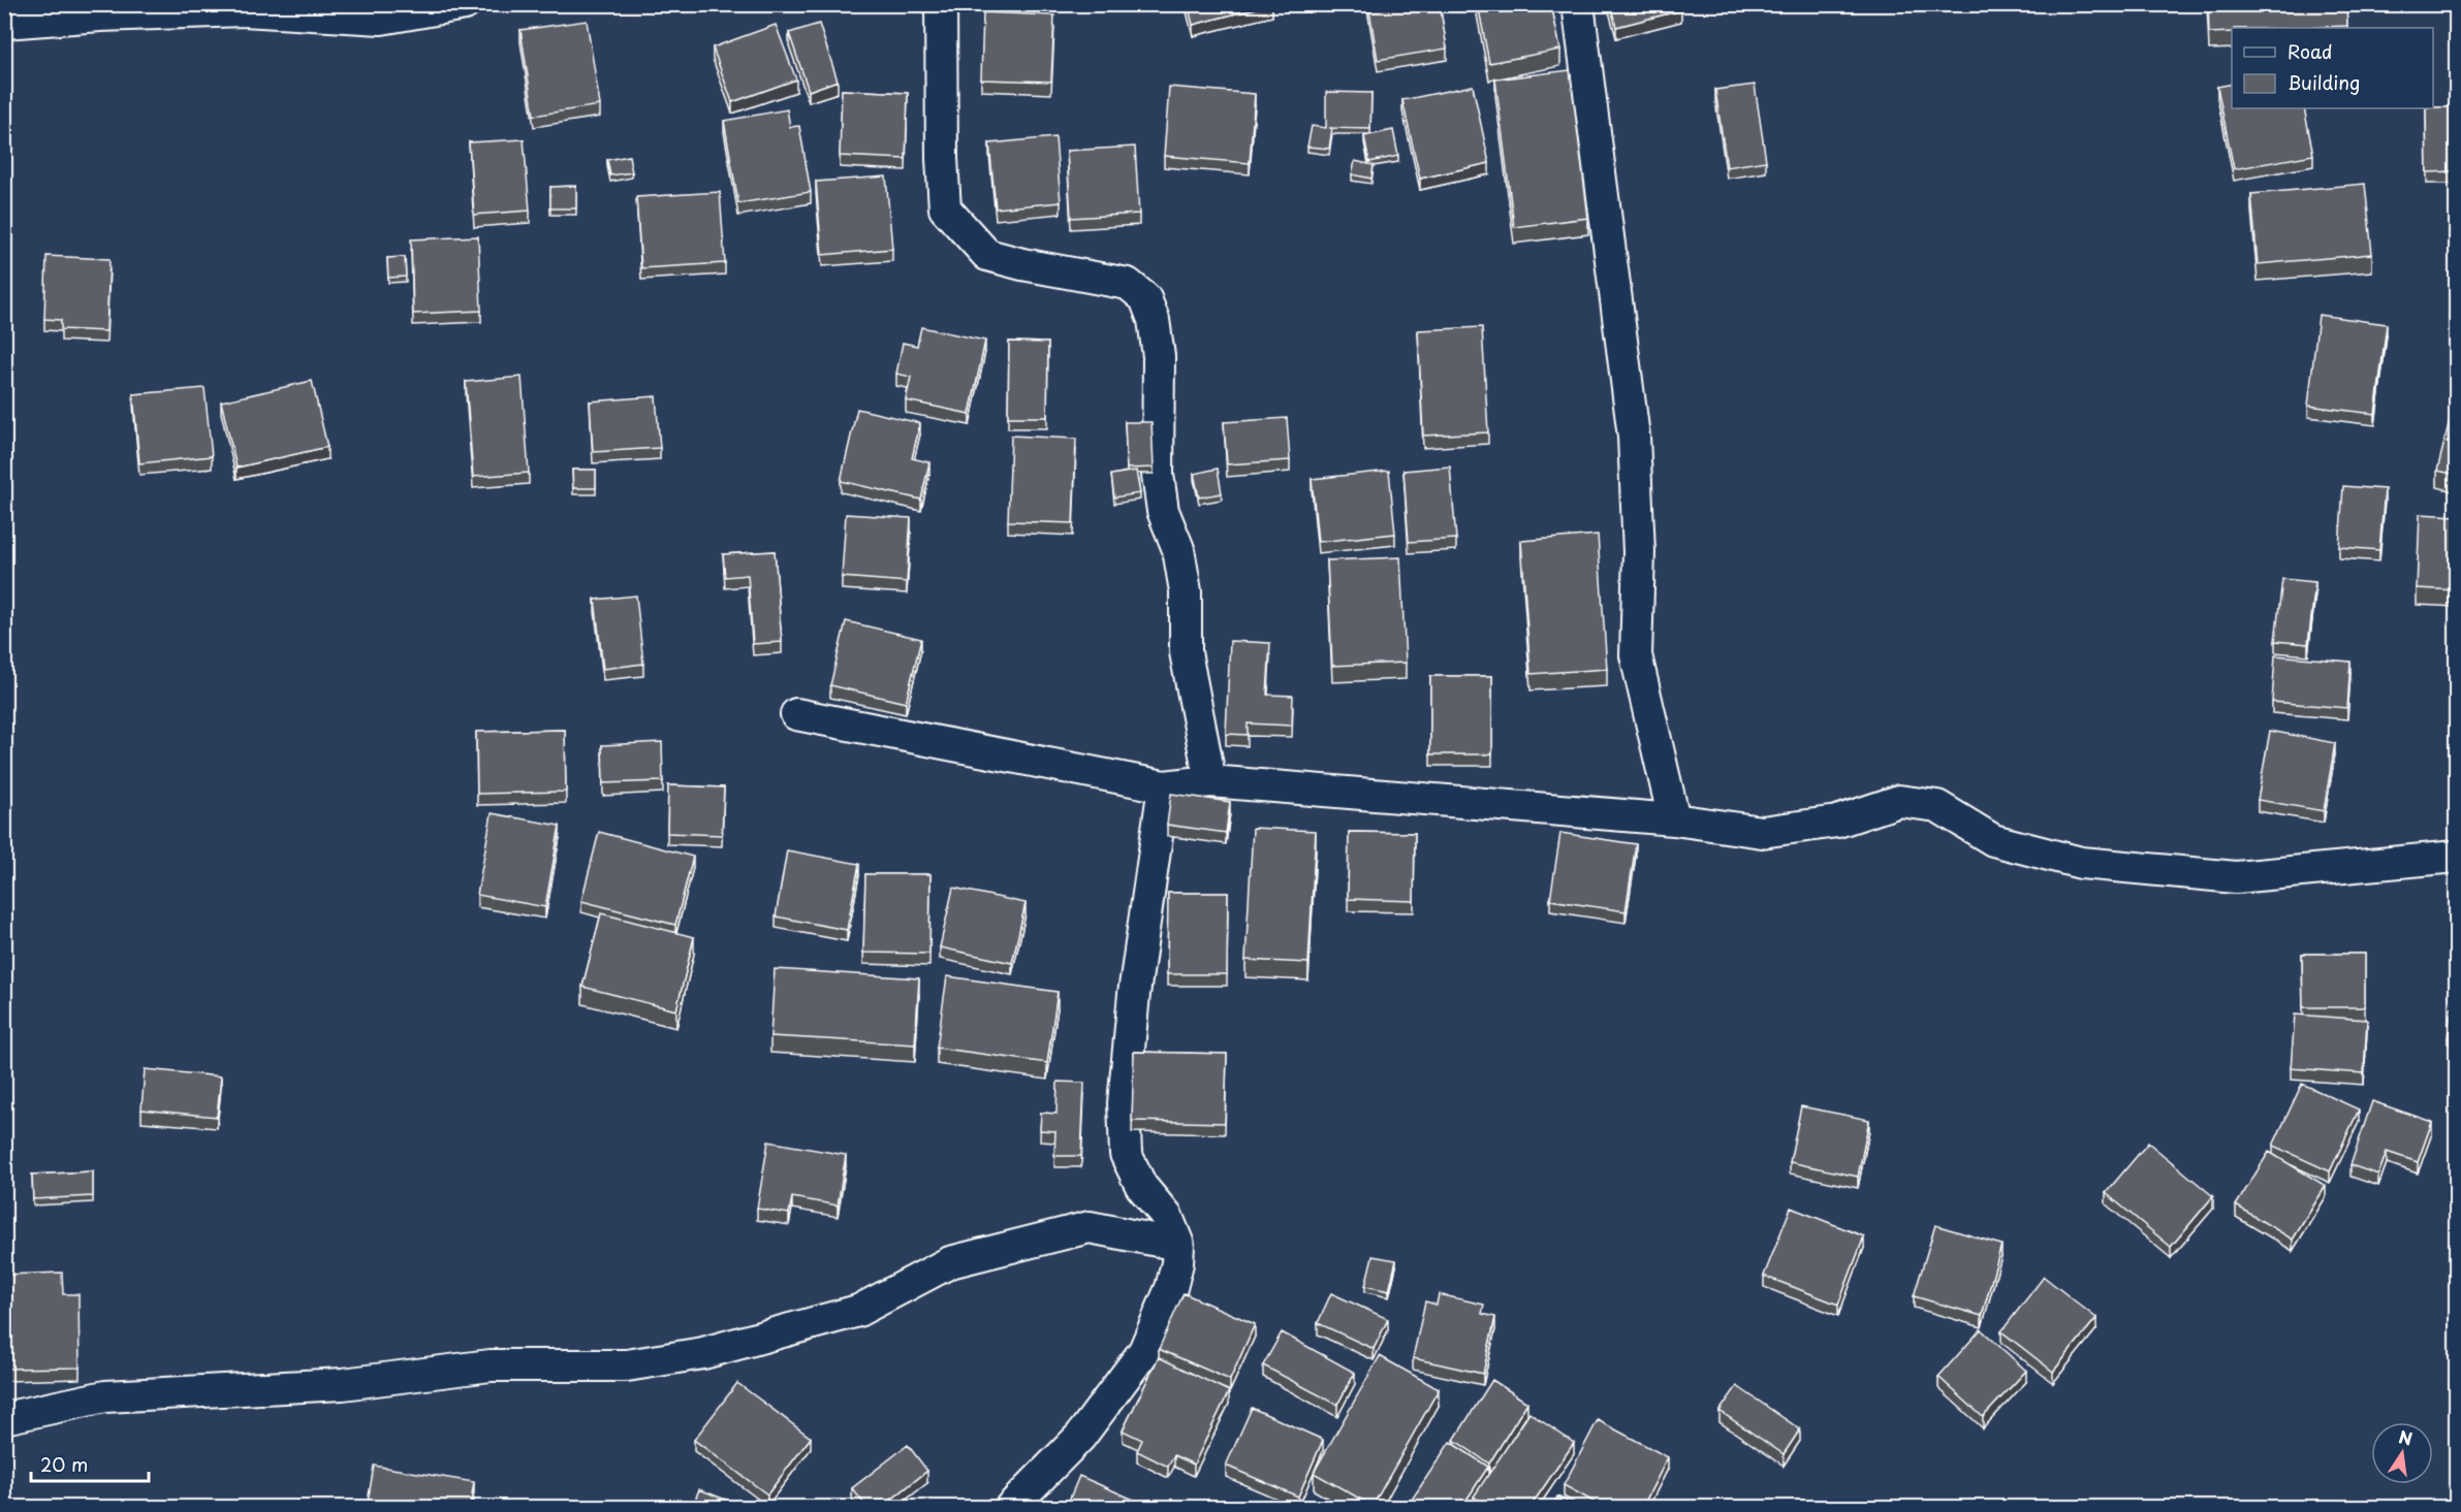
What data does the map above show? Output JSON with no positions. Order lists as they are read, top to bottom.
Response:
{
  "legend": ["Road", "Building"],
  "scale_bar": "20 m",
  "north": "top"
}
